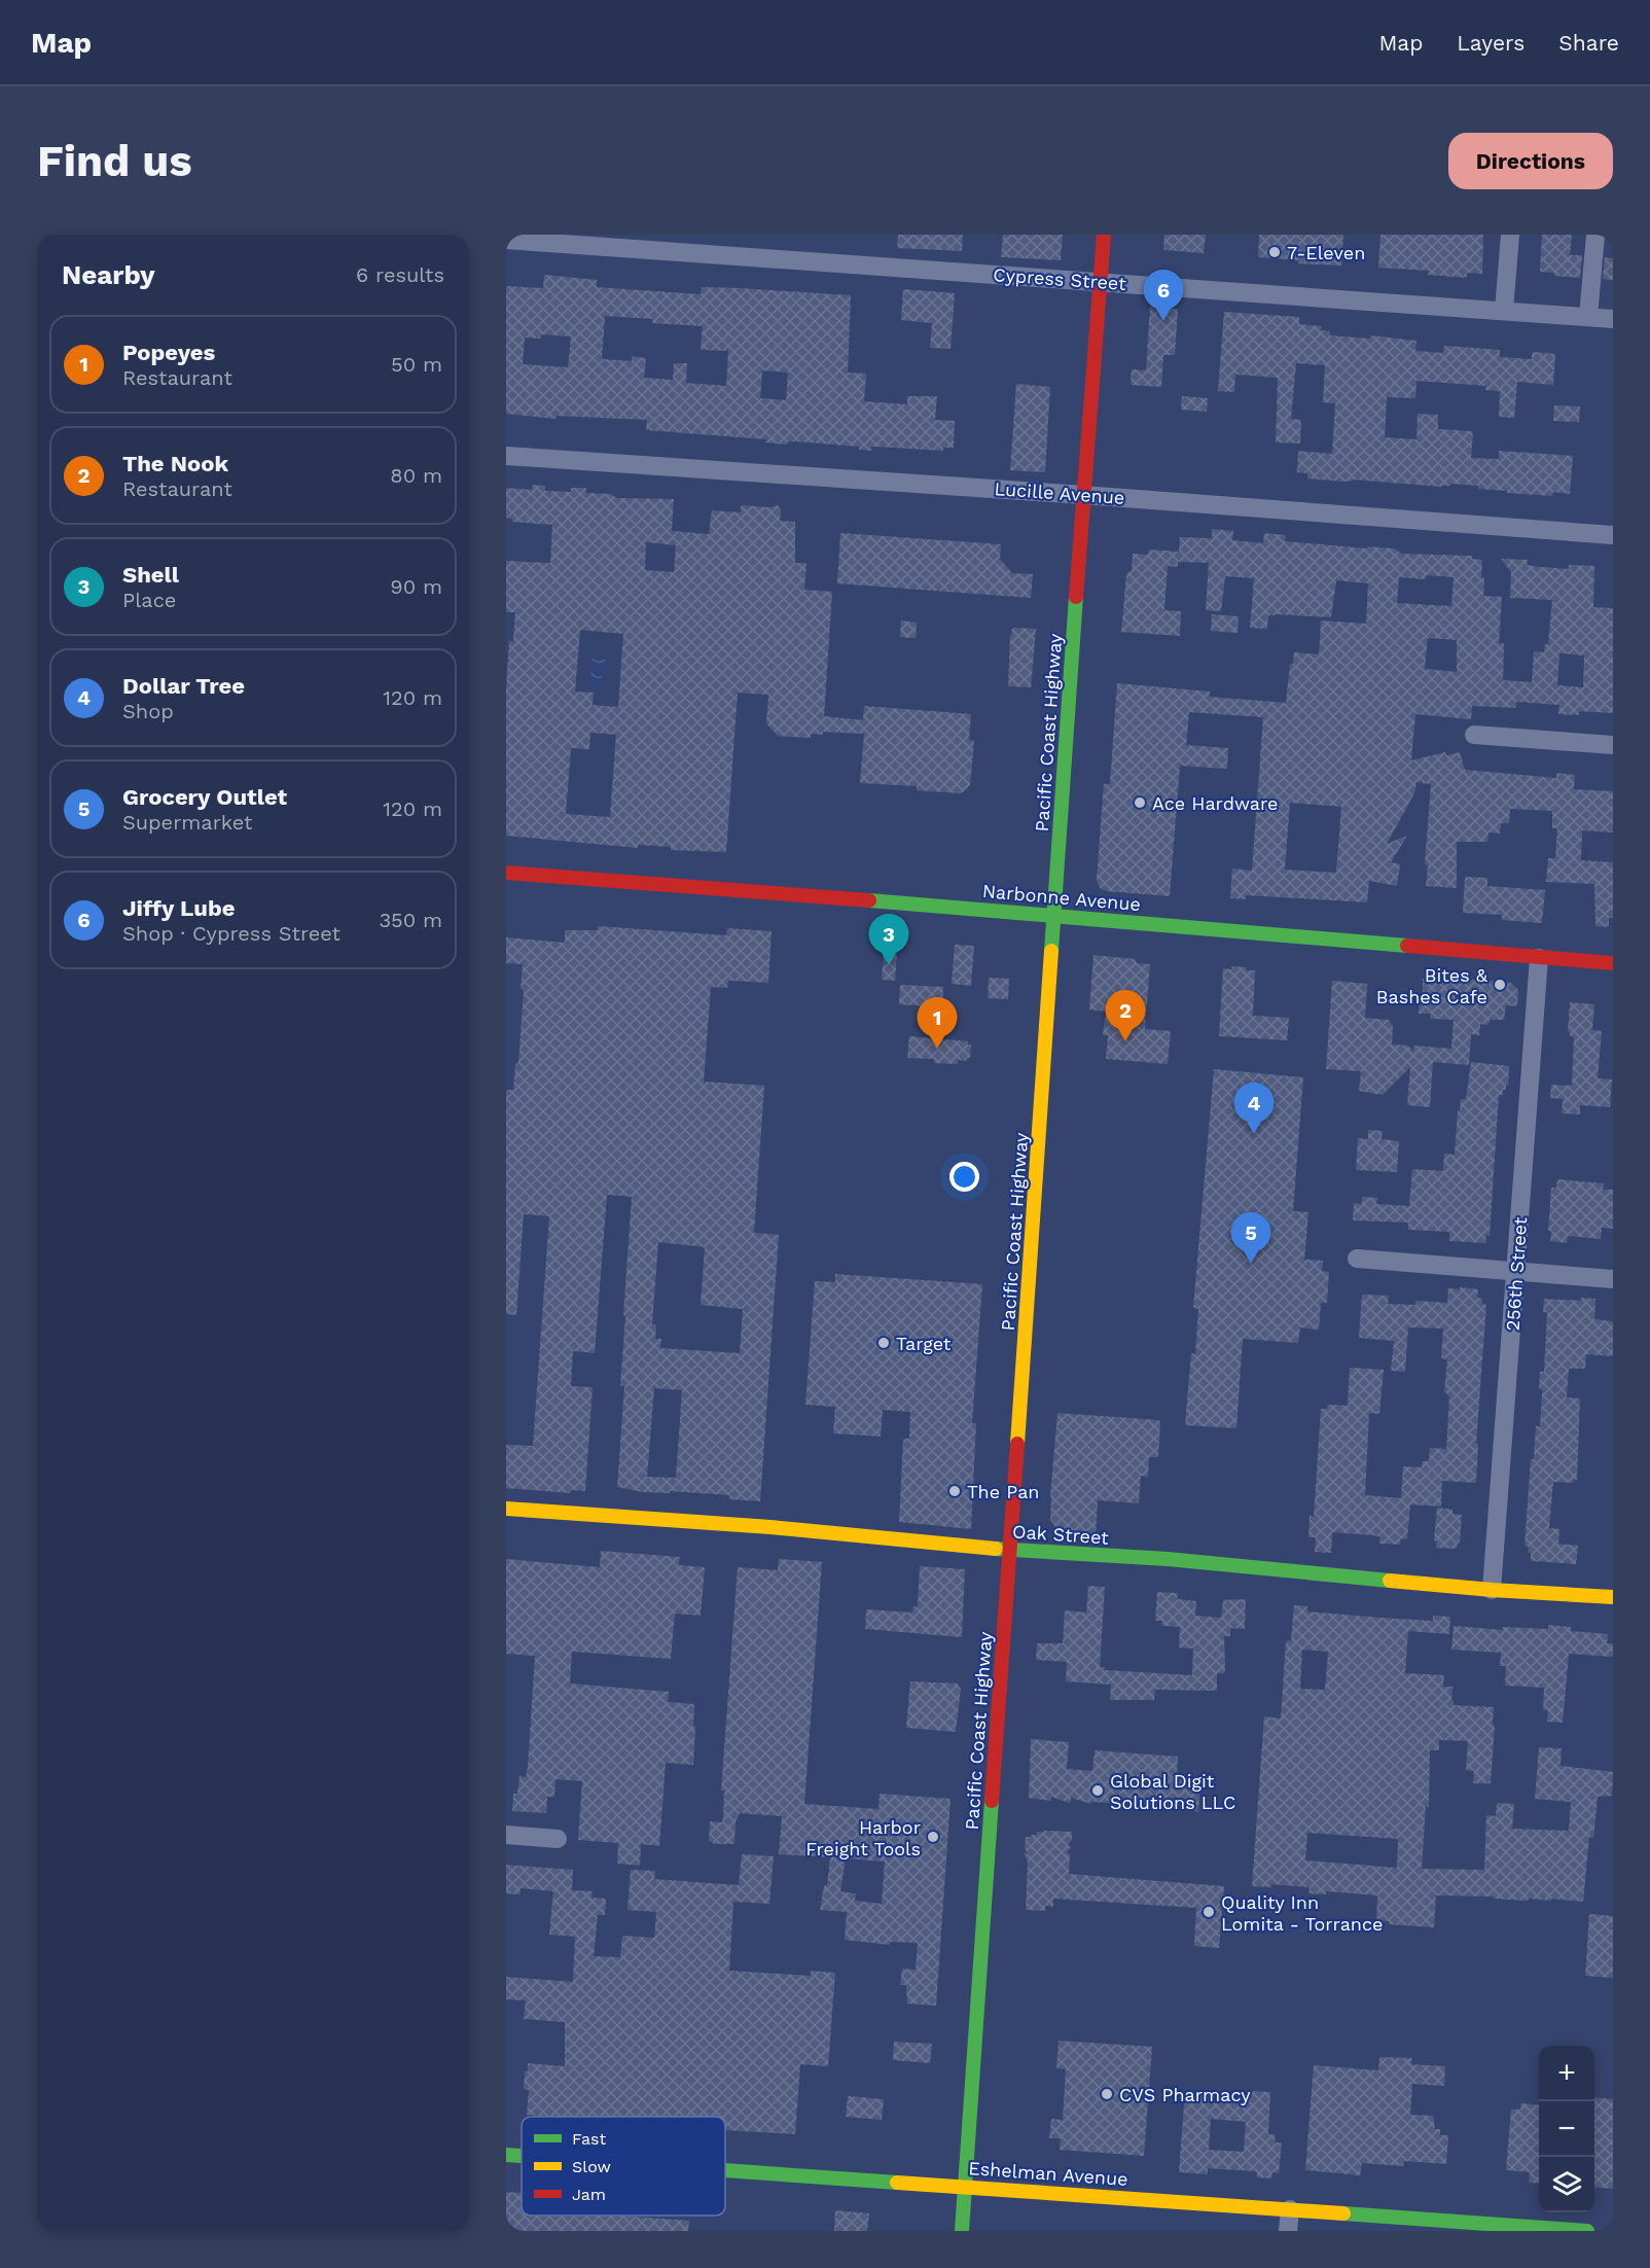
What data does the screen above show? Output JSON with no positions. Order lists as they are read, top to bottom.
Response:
{
  "streets": {
    "main road": [
      "Pacific Coast Highway",
      "Narbonne Avenue",
      "Oak Street",
      "Eshelman Avenue"
    ],
    "street": ["Cypress Street", "Lucille Avenue", "256th Street"]
  },
  "crossings": [
    ["Cypress Street", "Pacific Coast Highway"],
    ["Lucille Avenue", "Pacific Coast Highway"],
    ["Pacific Coast Highway", "Narbonne Avenue"],
    ["Pacific Coast Highway", "Oak Street"],
    ["Pacific Coast Highway", "Eshelman Avenue"],
    ["Narbonne Avenue", "256th Street"],
    ["256th Street", "Oak Street"]
  ],
  "places": [
    "7-Eleven",
    "Ace Hardware",
    "Bites & Bashes Cafe",
    "Target",
    "The Pan",
    "Global Digit Solutions LLC",
    "Harbor Freight Tools",
    "Quality Inn Lomita - Torrance",
    "CVS Pharmacy"
  ],
  "legend": ["Fast", "Slow", "Jam"],
  "page": {
    "header": "Map",
    "nav": ["Map", "Layers", "Share"],
    "buttons": "Directions",
    "title": "Find us",
    "heading": ["Nearby", "6 results"],
    "pins": [
      "6",
      "3",
      "2",
      "1",
      "4",
      "5"
    ],
    "list": [
      {
        "mark": "1",
        "name": "Popeyes",
        "note": "Restaurant",
        "value": "50 m"
      },
      {
        "mark": "2",
        "name": "The Nook",
        "note": "Restaurant",
        "value": "80 m"
      },
      {
        "mark": "3",
        "name": "Shell",
        "note": "Place",
        "value": "90 m"
      },
      {
        "mark": "4",
        "name": "Dollar Tree",
        "note": "Shop",
        "value": "120 m"
      },
      {
        "mark": "5",
        "name": "Grocery Outlet",
        "note": "Supermarket",
        "value": "120 m"
      },
      {
        "mark": "6",
        "name": "Jiffy Lube",
        "note": "Shop · Cypress Street",
        "value": "350 m"
      }
    ],
    "map_buttons": ["+", "−"]
  }
}
